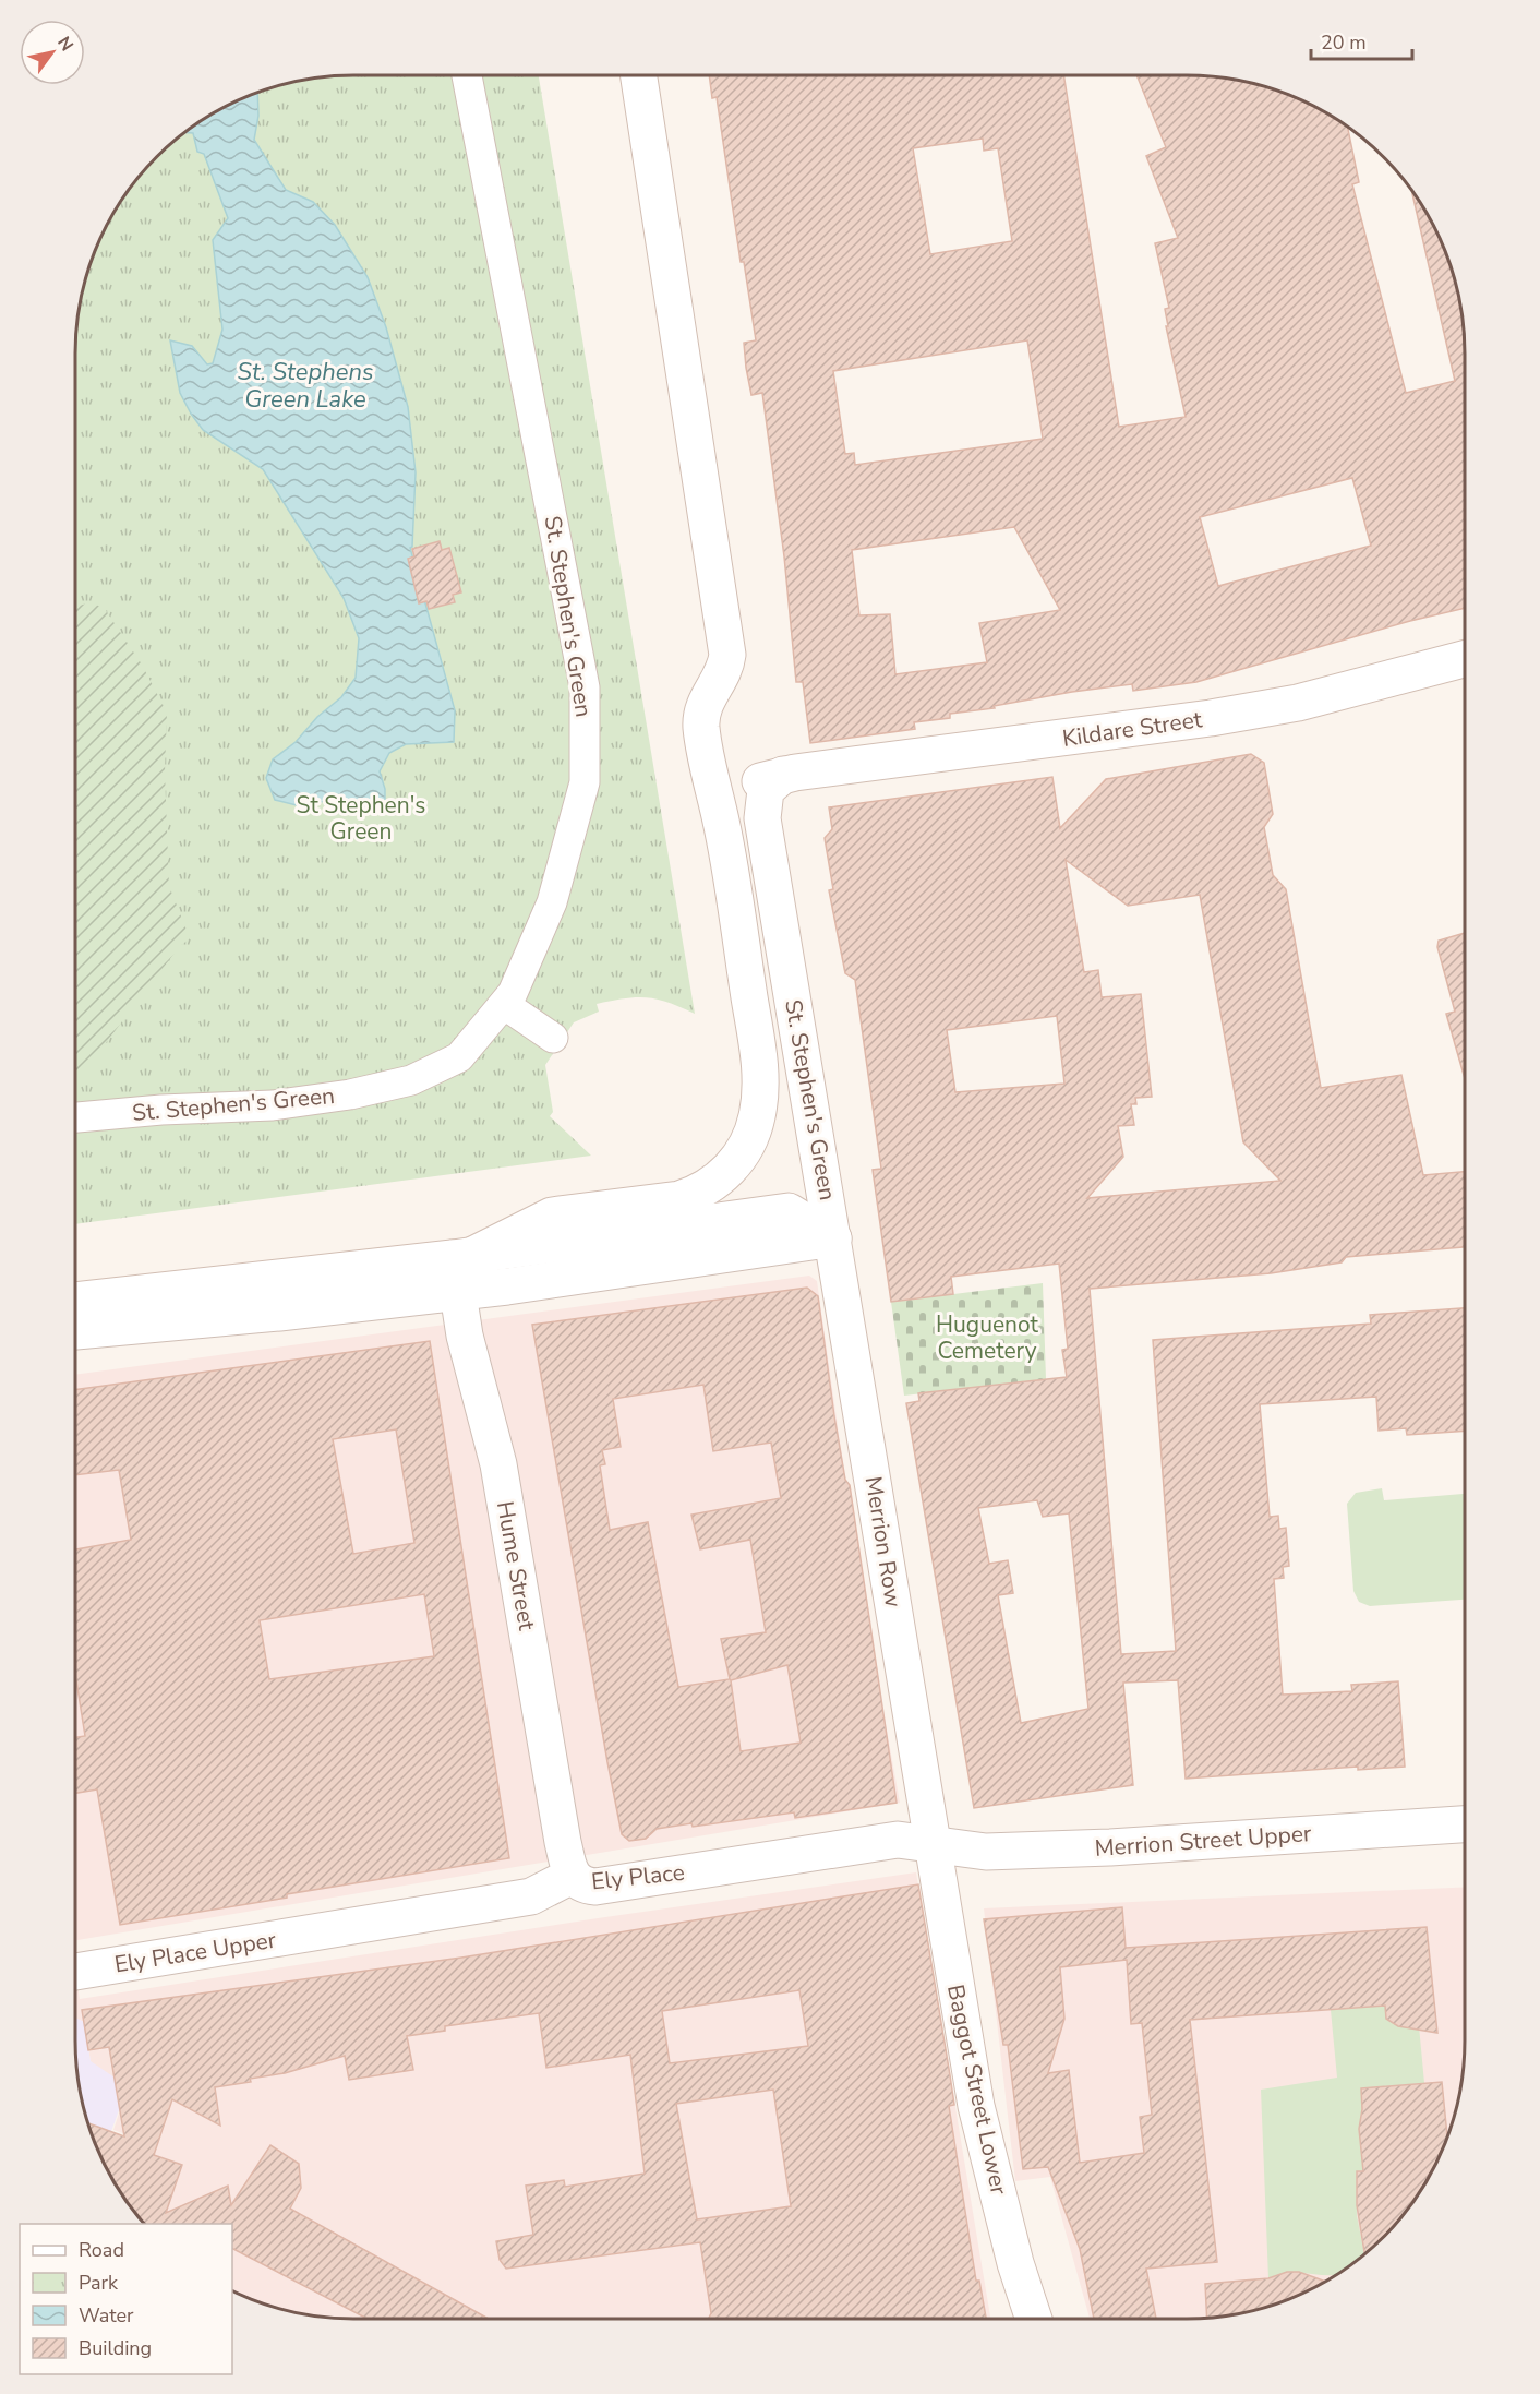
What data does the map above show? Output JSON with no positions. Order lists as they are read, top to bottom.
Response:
{
  "streets": {
    "main road": [
      "St. Stephen's Green",
      "Kildare Street",
      "Merrion Row",
      "Hume Street",
      "Merrion Street Upper",
      "Ely Place",
      "Ely Place Upper",
      "Baggot Street Lower"
    ]
  },
  "crossings": [
    ["St. Stephen's Green", "Kildare Street"],
    ["St. Stephen's Green", "Merrion Row"],
    ["St. Stephen's Green", "Hume Street"],
    ["Merrion Row", "Merrion Street Upper"],
    ["Merrion Row", "Ely Place"],
    ["Merrion Row", "Baggot Street Lower"],
    ["Hume Street", "Ely Place"],
    ["Merrion Street Upper", "Ely Place"],
    ["Merrion Street Upper", "Baggot Street Lower"],
    ["Ely Place", "Ely Place Upper"],
    ["Ely Place", "Baggot Street Lower"]
  ],
  "water": ["St. Stephens Green Lake"],
  "parks": ["St Stephen's Green", "Huguenot Cemetery"],
  "legend": [
    "Road",
    "Park",
    "Water",
    "Building"
  ],
  "scale_bar": "20 m",
  "north": "top right"
}
